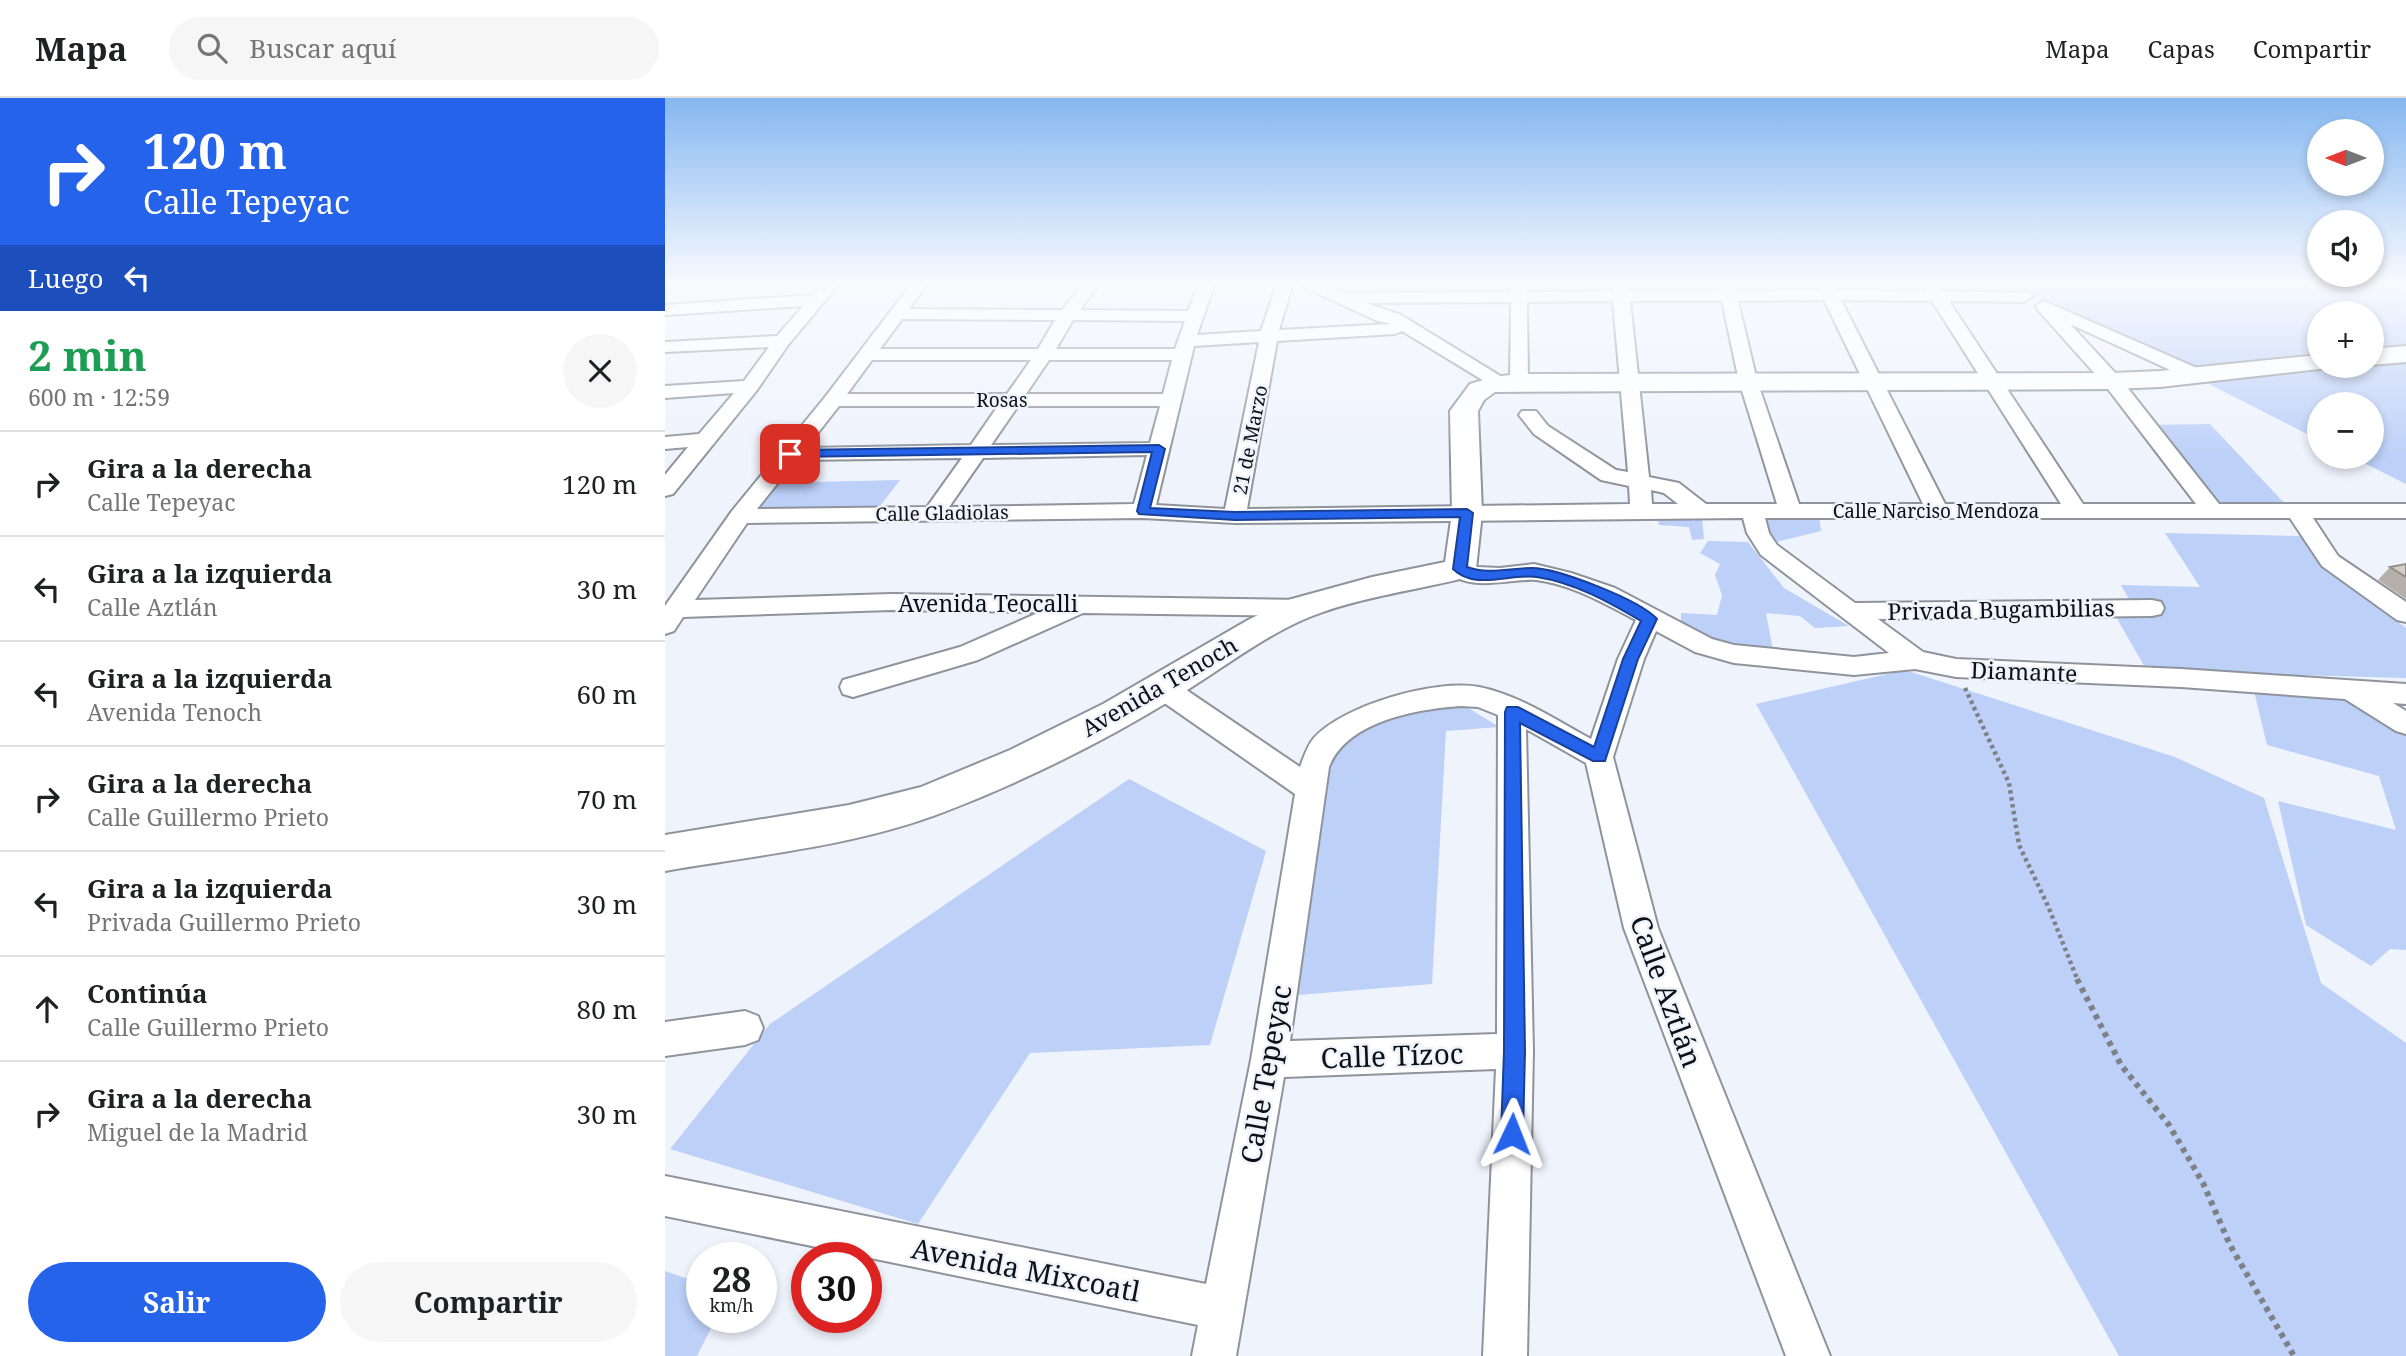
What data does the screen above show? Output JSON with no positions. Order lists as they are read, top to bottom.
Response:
{
  "streets": {
    "street": [
      "Rosas",
      "21 de Marzo",
      "Calle Narciso Mendoza",
      "Calle Gladiolas",
      "Avenida Teocalli",
      "Privada Bugambilias",
      "Diamante",
      "Avenida Tenoch",
      "Calle Aztlán",
      "Calle Tízoc",
      "Calle Tepeyac",
      "Avenida Mixcoatl"
    ]
  },
  "crossings": [
    ["21 de Marzo", "Calle Narciso Mendoza"],
    ["21 de Marzo", "Calle Gladiolas"],
    ["Calle Narciso Mendoza", "Calle Gladiolas"],
    ["Avenida Teocalli", "Avenida Tenoch"],
    ["Diamante", "Avenida Tenoch"],
    ["Calle Aztlán", "Calle Tepeyac"],
    ["Calle Tízoc", "Calle Tepeyac"],
    ["Calle Tepeyac", "Avenida Mixcoatl"]
  ],
  "north": "left",
  "page": {
    "header": "Mapa",
    "search": "Buscar aquí",
    "nav": ["Mapa", "Capas", "Compartir"],
    "turn": ["120 m", "Calle Tepeyac"],
    "map_buttons": ["+", "−"],
    "then": "Luego",
    "heading": ["2 min", "600 m · 12:59"],
    "list": [
      {
        "name": "Gira a la derecha",
        "note": "Calle Tepeyac",
        "value": "120 m"
      },
      {
        "name": "Gira a la izquierda",
        "note": "Calle Aztlán",
        "value": "30 m"
      },
      {
        "name": "Gira a la izquierda",
        "note": "Avenida Tenoch",
        "value": "60 m"
      },
      {
        "name": "Gira a la derecha",
        "note": "Calle Guillermo Prieto",
        "value": "70 m"
      },
      {
        "name": "Gira a la izquierda",
        "note": "Privada Guillermo Prieto",
        "value": "30 m"
      },
      {
        "name": "Continúa",
        "note": "Calle Guillermo Prieto",
        "value": "80 m"
      },
      {
        "name": "Gira a la derecha",
        "note": "Miguel de la Madrid",
        "value": "30 m"
      }
    ],
    "speed": "28 km/h",
    "limit": "30",
    "buttons": ["Salir", "Compartir"]
  }
}
